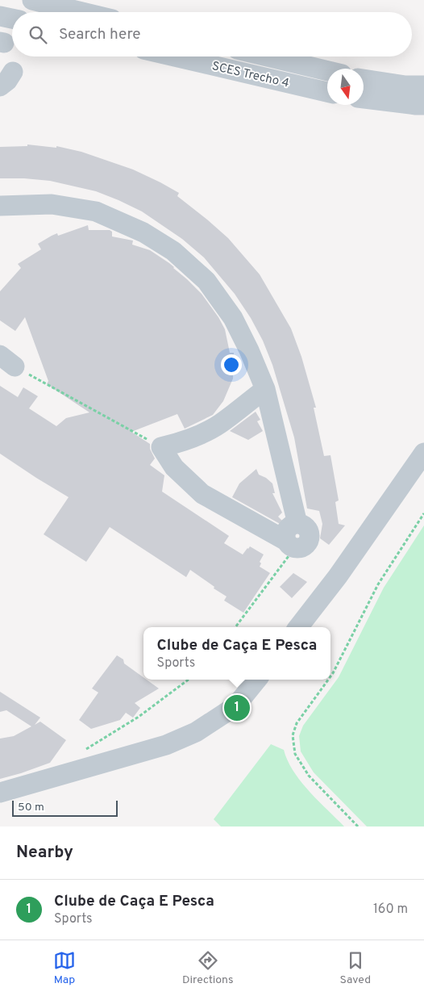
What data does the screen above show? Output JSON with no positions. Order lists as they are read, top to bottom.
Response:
{
  "streets": {
    "street": ["SCES Trecho 4"]
  },
  "scale_bar": "50 m",
  "north": "bottom",
  "page": {
    "search": "Search here",
    "popup": ["Clube de Caça E Pesca", "Sports"],
    "pins": "1",
    "scale": "50 m",
    "heading": "Nearby",
    "list": [
      {
        "mark": "1",
        "name": "Clube de Caça E Pesca",
        "note": "Sports",
        "value": "160 m"
      }
    ],
    "nav": ["Map", "Directions", "Saved"]
  }
}
